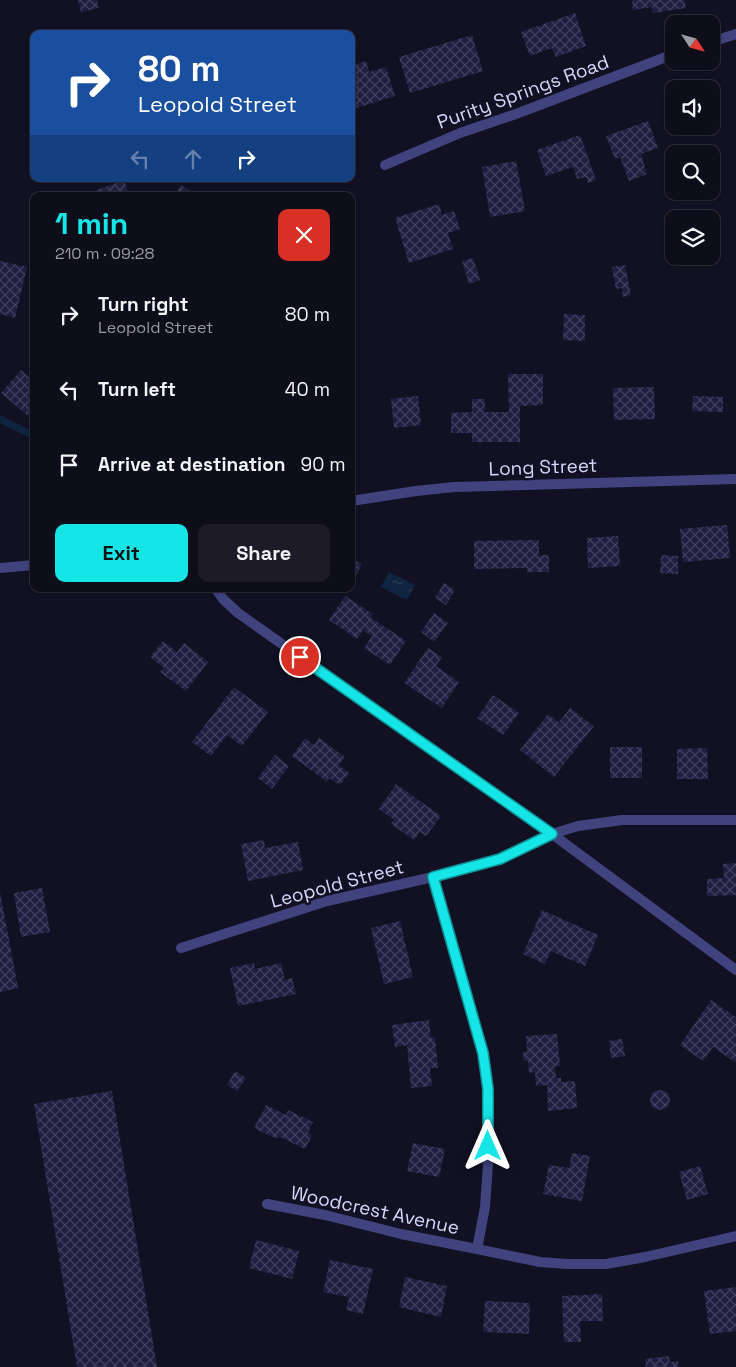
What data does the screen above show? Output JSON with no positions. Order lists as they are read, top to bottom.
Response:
{
  "streets": {
    "street": [
      "Purity Springs Road",
      "Long Street",
      "Leopold Street",
      "Woodcrest Avenue"
    ]
  },
  "crossings": [
    ["Leopold Street", "Woodcrest Avenue"]
  ],
  "north": "bottom right",
  "page": {
    "turn": ["80 m", "Leopold Street"],
    "heading": ["1 min", "210 m · 09:28"],
    "list": [
      {
        "name": "Turn right",
        "note": "Leopold Street",
        "value": "80 m"
      },
      {
        "name": "Turn left",
        "value": "40 m"
      },
      {
        "name": "Arrive at destination",
        "value": "90 m"
      }
    ],
    "buttons": ["Exit", "Share"]
  }
}
